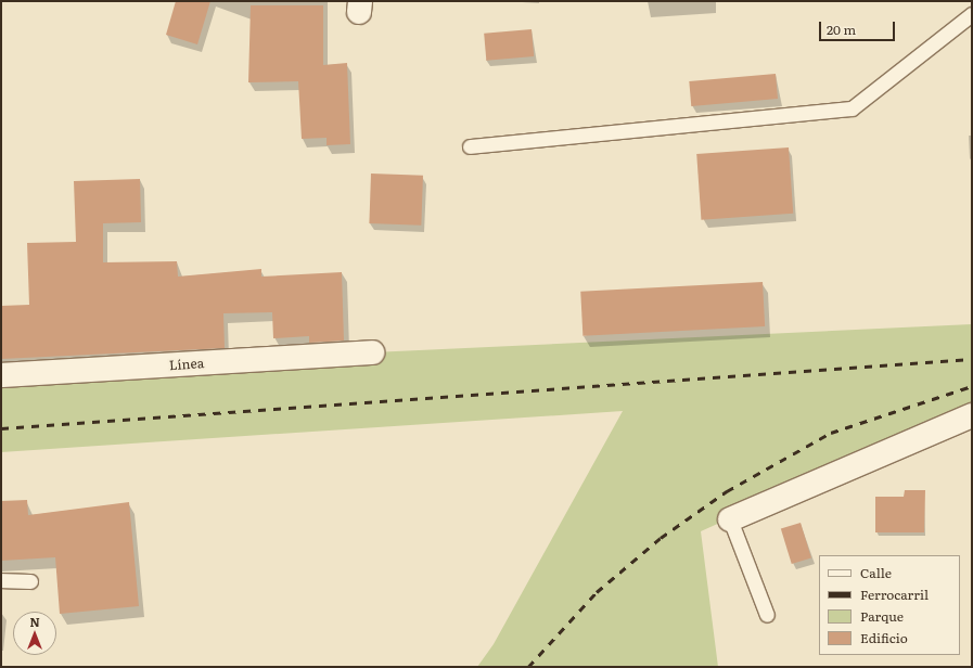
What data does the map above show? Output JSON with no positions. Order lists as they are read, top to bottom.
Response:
{
  "streets": {
    "street": ["Línea"]
  },
  "legend": [
    "Calle",
    "Ferrocarril",
    "Parque",
    "Edificio"
  ],
  "scale_bar": "20 m",
  "north": "top"
}
